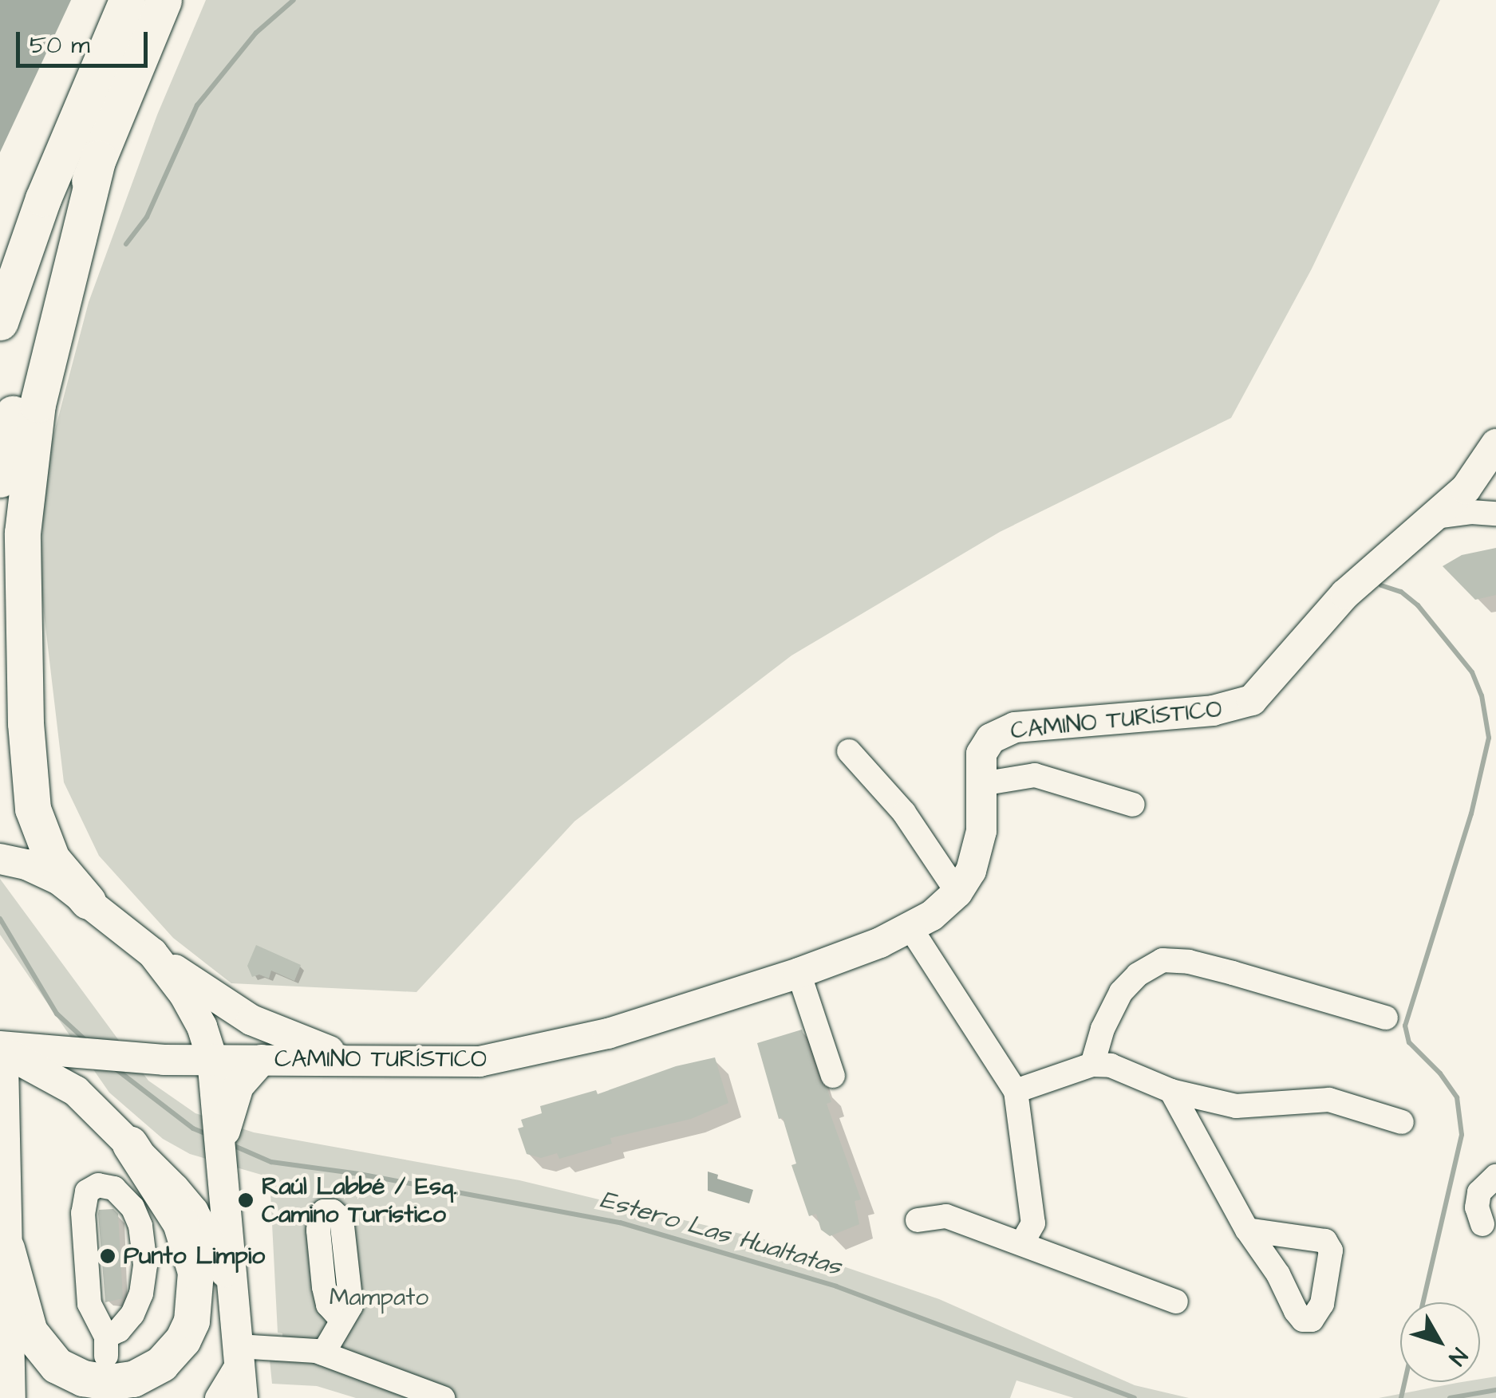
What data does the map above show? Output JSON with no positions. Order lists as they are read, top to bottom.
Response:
{
  "streets": {
    "main road": ["CAMINO TURÍSTICO"]
  },
  "water": ["Estero Las Hualtatas"],
  "parks": ["Mampato"],
  "places": ["Raúl Labbé / Esq. Camino Turístico", "Punto Limpio"],
  "scale_bar": "50 m",
  "north": "bottom right"
}
